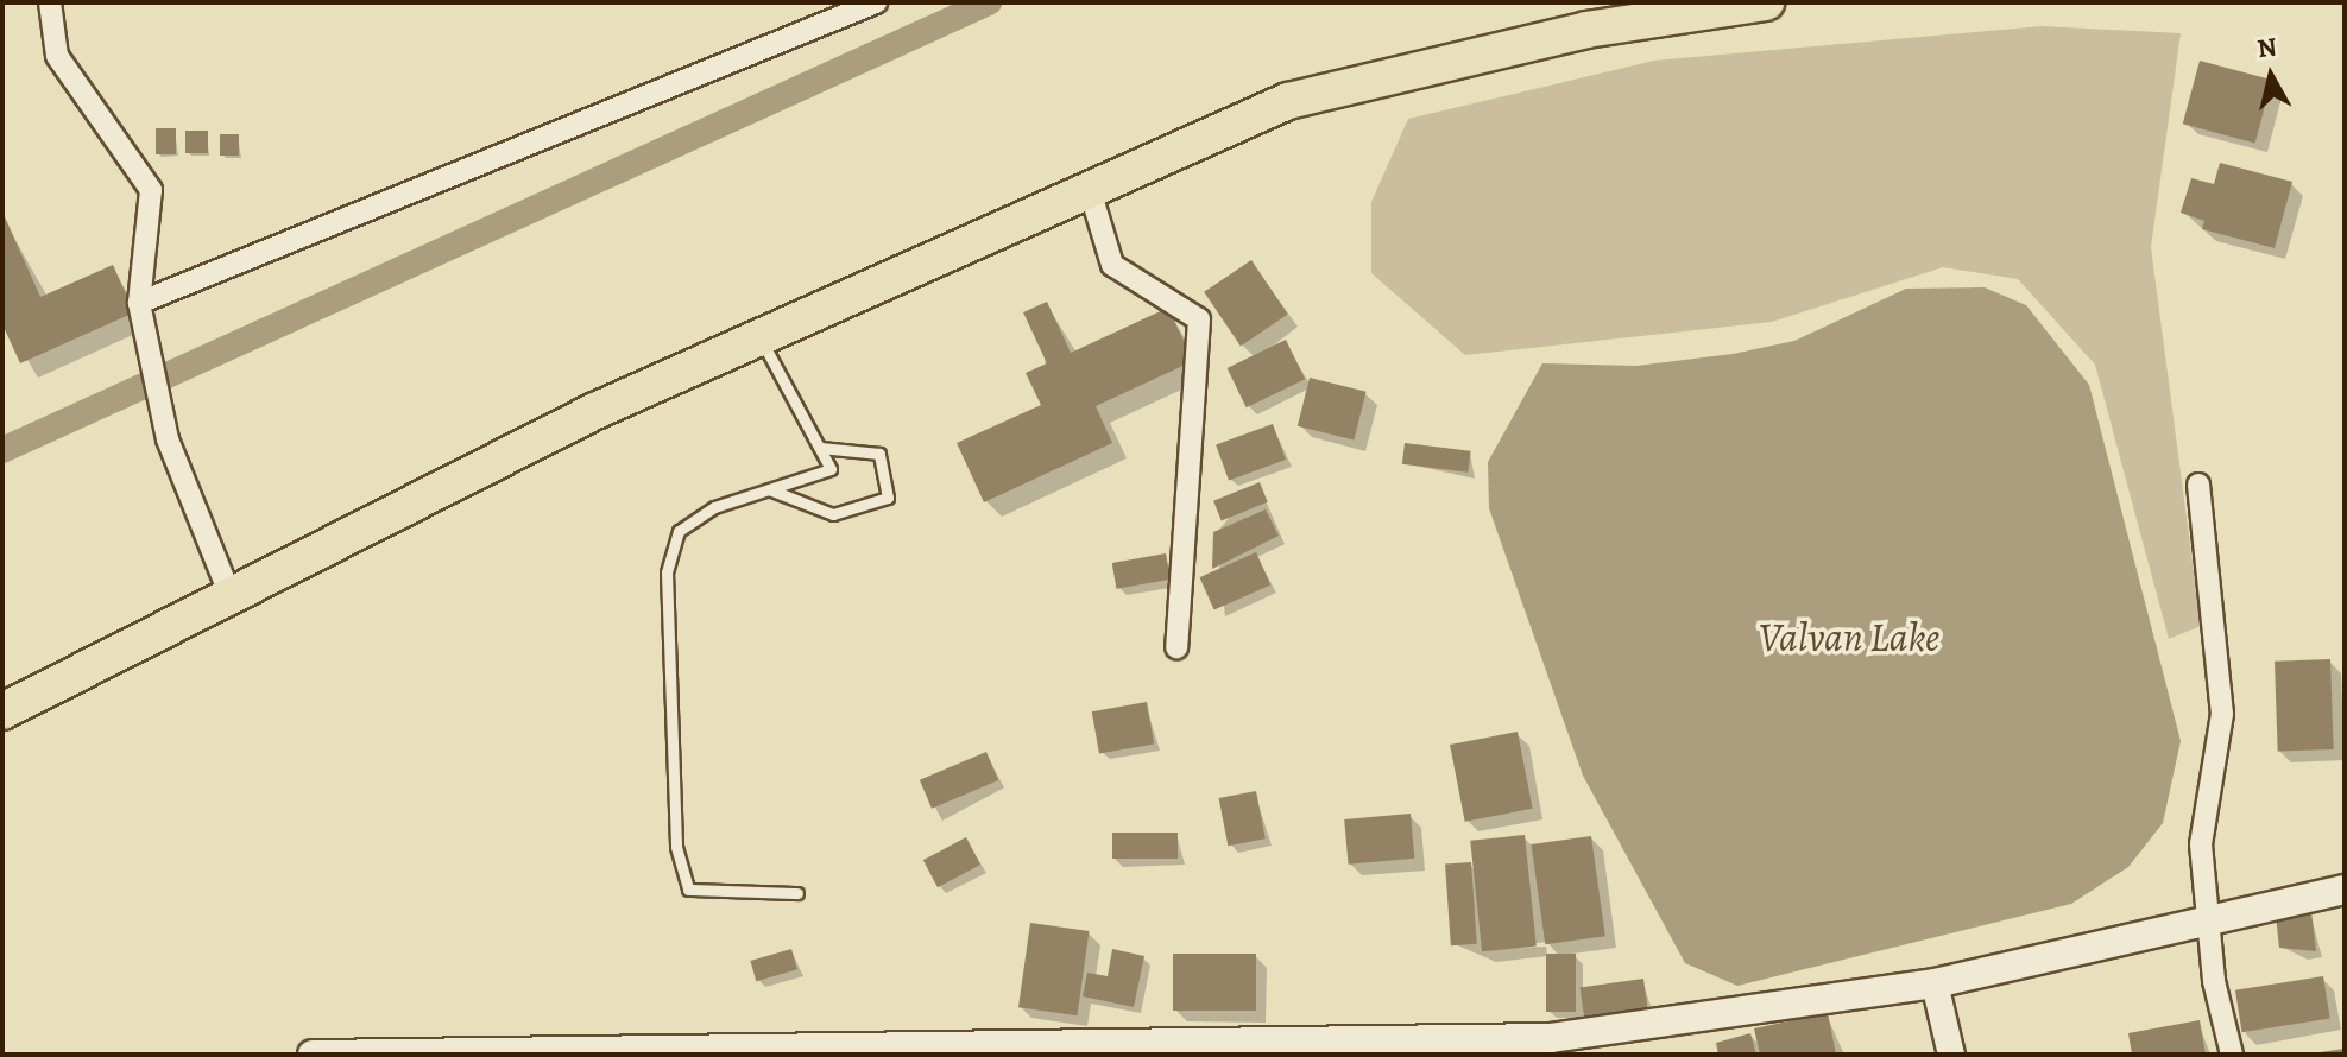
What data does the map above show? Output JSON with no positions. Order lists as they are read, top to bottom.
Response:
{
  "water": ["Valvan Lake"],
  "north": "top"
}
